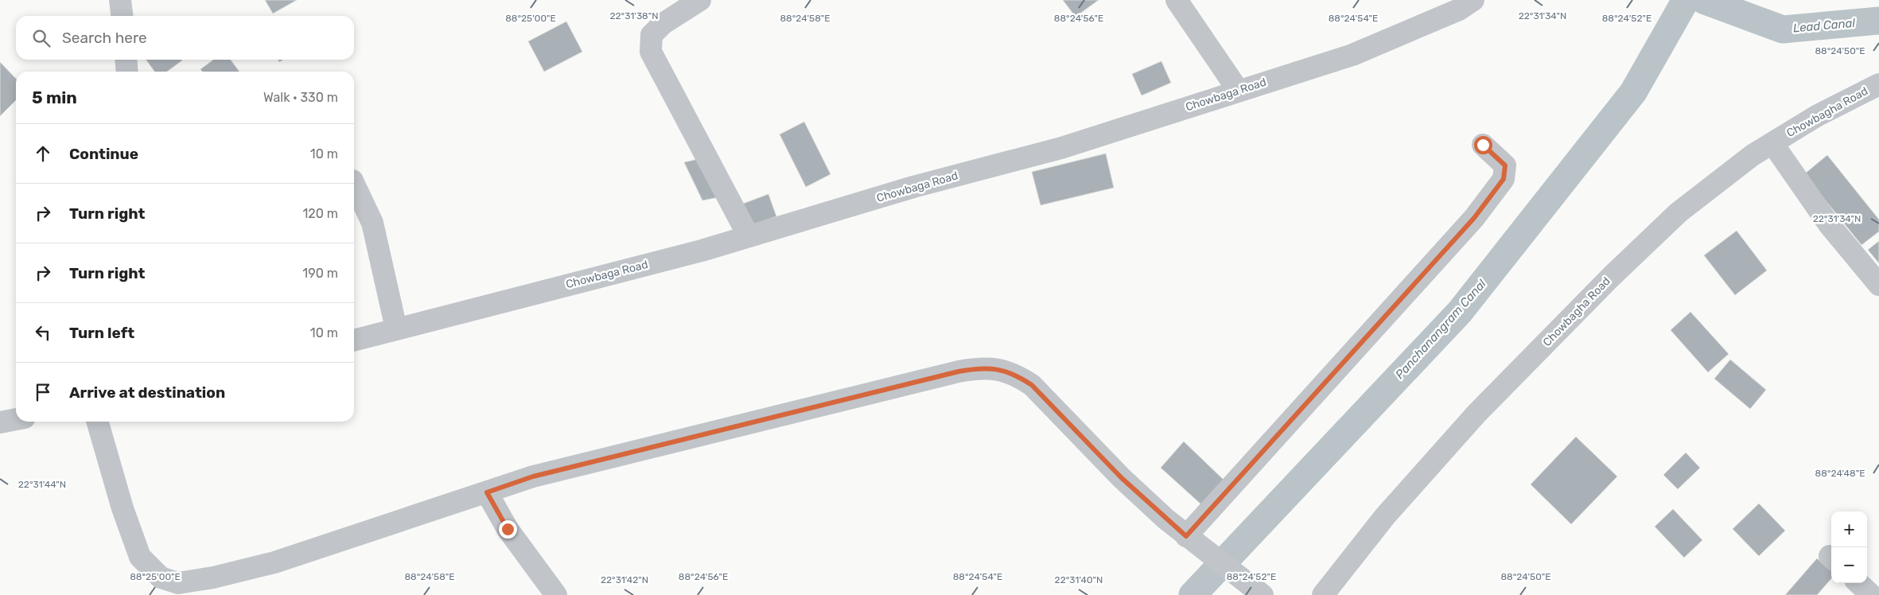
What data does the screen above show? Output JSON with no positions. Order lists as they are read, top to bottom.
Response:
{
  "streets": {
    "street": ["Chowbaga Road", "Chowbagha Road"]
  },
  "water": ["Lead Canal", "Panchanangram Canal"],
  "page": {
    "search": "Search here",
    "heading": ["5 min", "Walk · 330 m"],
    "list": [
      ["Continue", "10 m"],
      ["Turn right", "120 m"],
      ["Turn right", "190 m"],
      ["Turn left", "10 m"],
      "Arrive at destination"
    ],
    "map_buttons": ["+", "−"]
  },
  "coordinates": [
    "22°31'38\"N",
    "22°31'34\"N",
    "88°25'00\"E",
    "88°24'58\"E",
    "88°24'56\"E",
    "88°24'54\"E",
    "88°24'52\"E",
    "88°24'50\"E",
    "88°24'48\"E",
    "22°31'44\"N",
    "22°31'42\"N",
    "22°31'40\"N"
  ]
}
